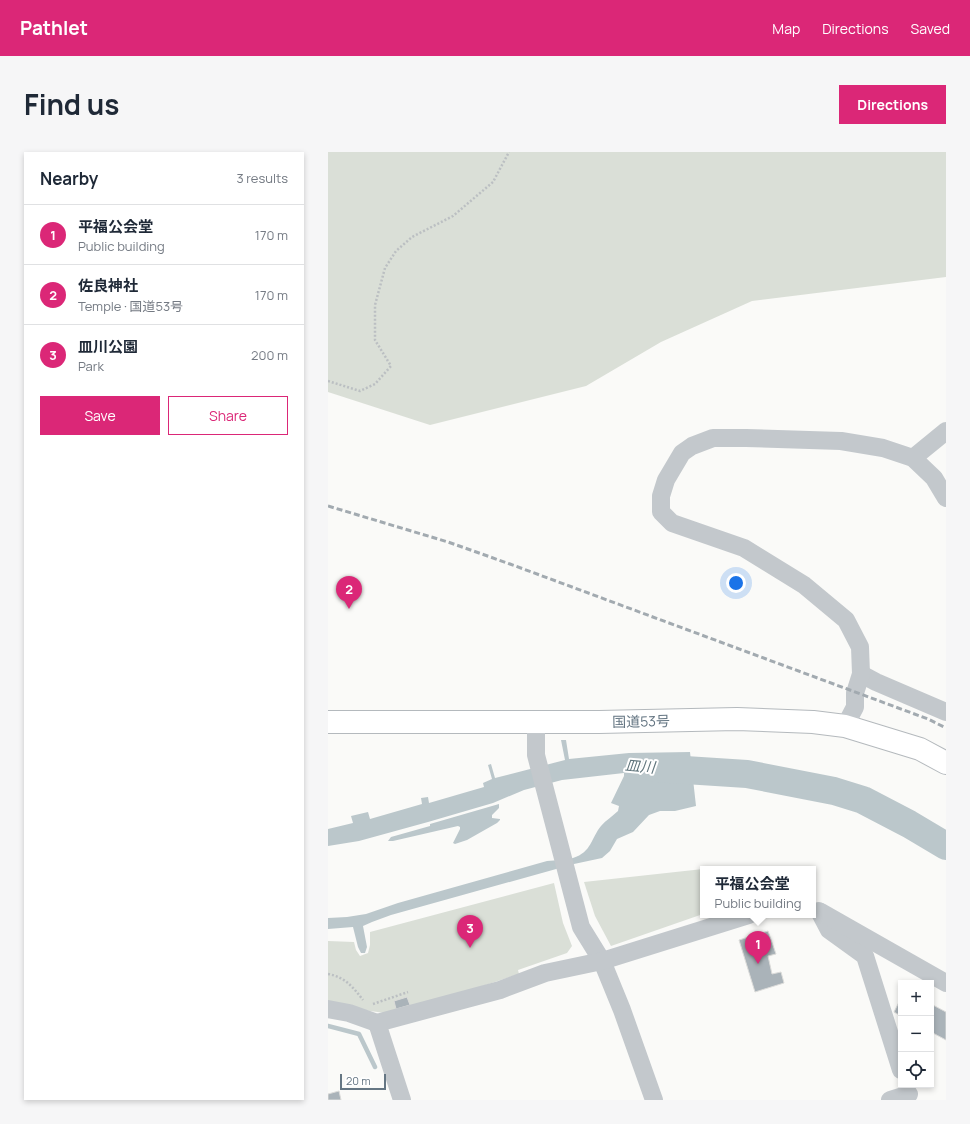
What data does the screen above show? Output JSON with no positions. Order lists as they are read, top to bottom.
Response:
{
  "streets": {
    "highway": ["国道53号"]
  },
  "water": ["皿川"],
  "scale_bar": "20 m",
  "page": {
    "header": "Pathlet",
    "nav": ["Map", "Directions", "Saved"],
    "title": "Find us",
    "buttons": [
      "Directions",
      ["Save", "Share"]
    ],
    "heading": ["Nearby", "3 results"],
    "list": [
      {
        "mark": "1",
        "name": "平福公会堂",
        "note": "Public building",
        "value": "170 m"
      },
      {
        "mark": "2",
        "name": "佐良神社",
        "note": "Temple · 国道53号",
        "value": "170 m"
      },
      {
        "mark": "3",
        "name": "皿川公園",
        "note": "Park",
        "value": "200 m"
      }
    ],
    "pins": ["2", "3", "1"],
    "popup": ["平福公会堂", "Public building"],
    "map_buttons": ["+", "−"],
    "scale": "20 m"
  }
}
